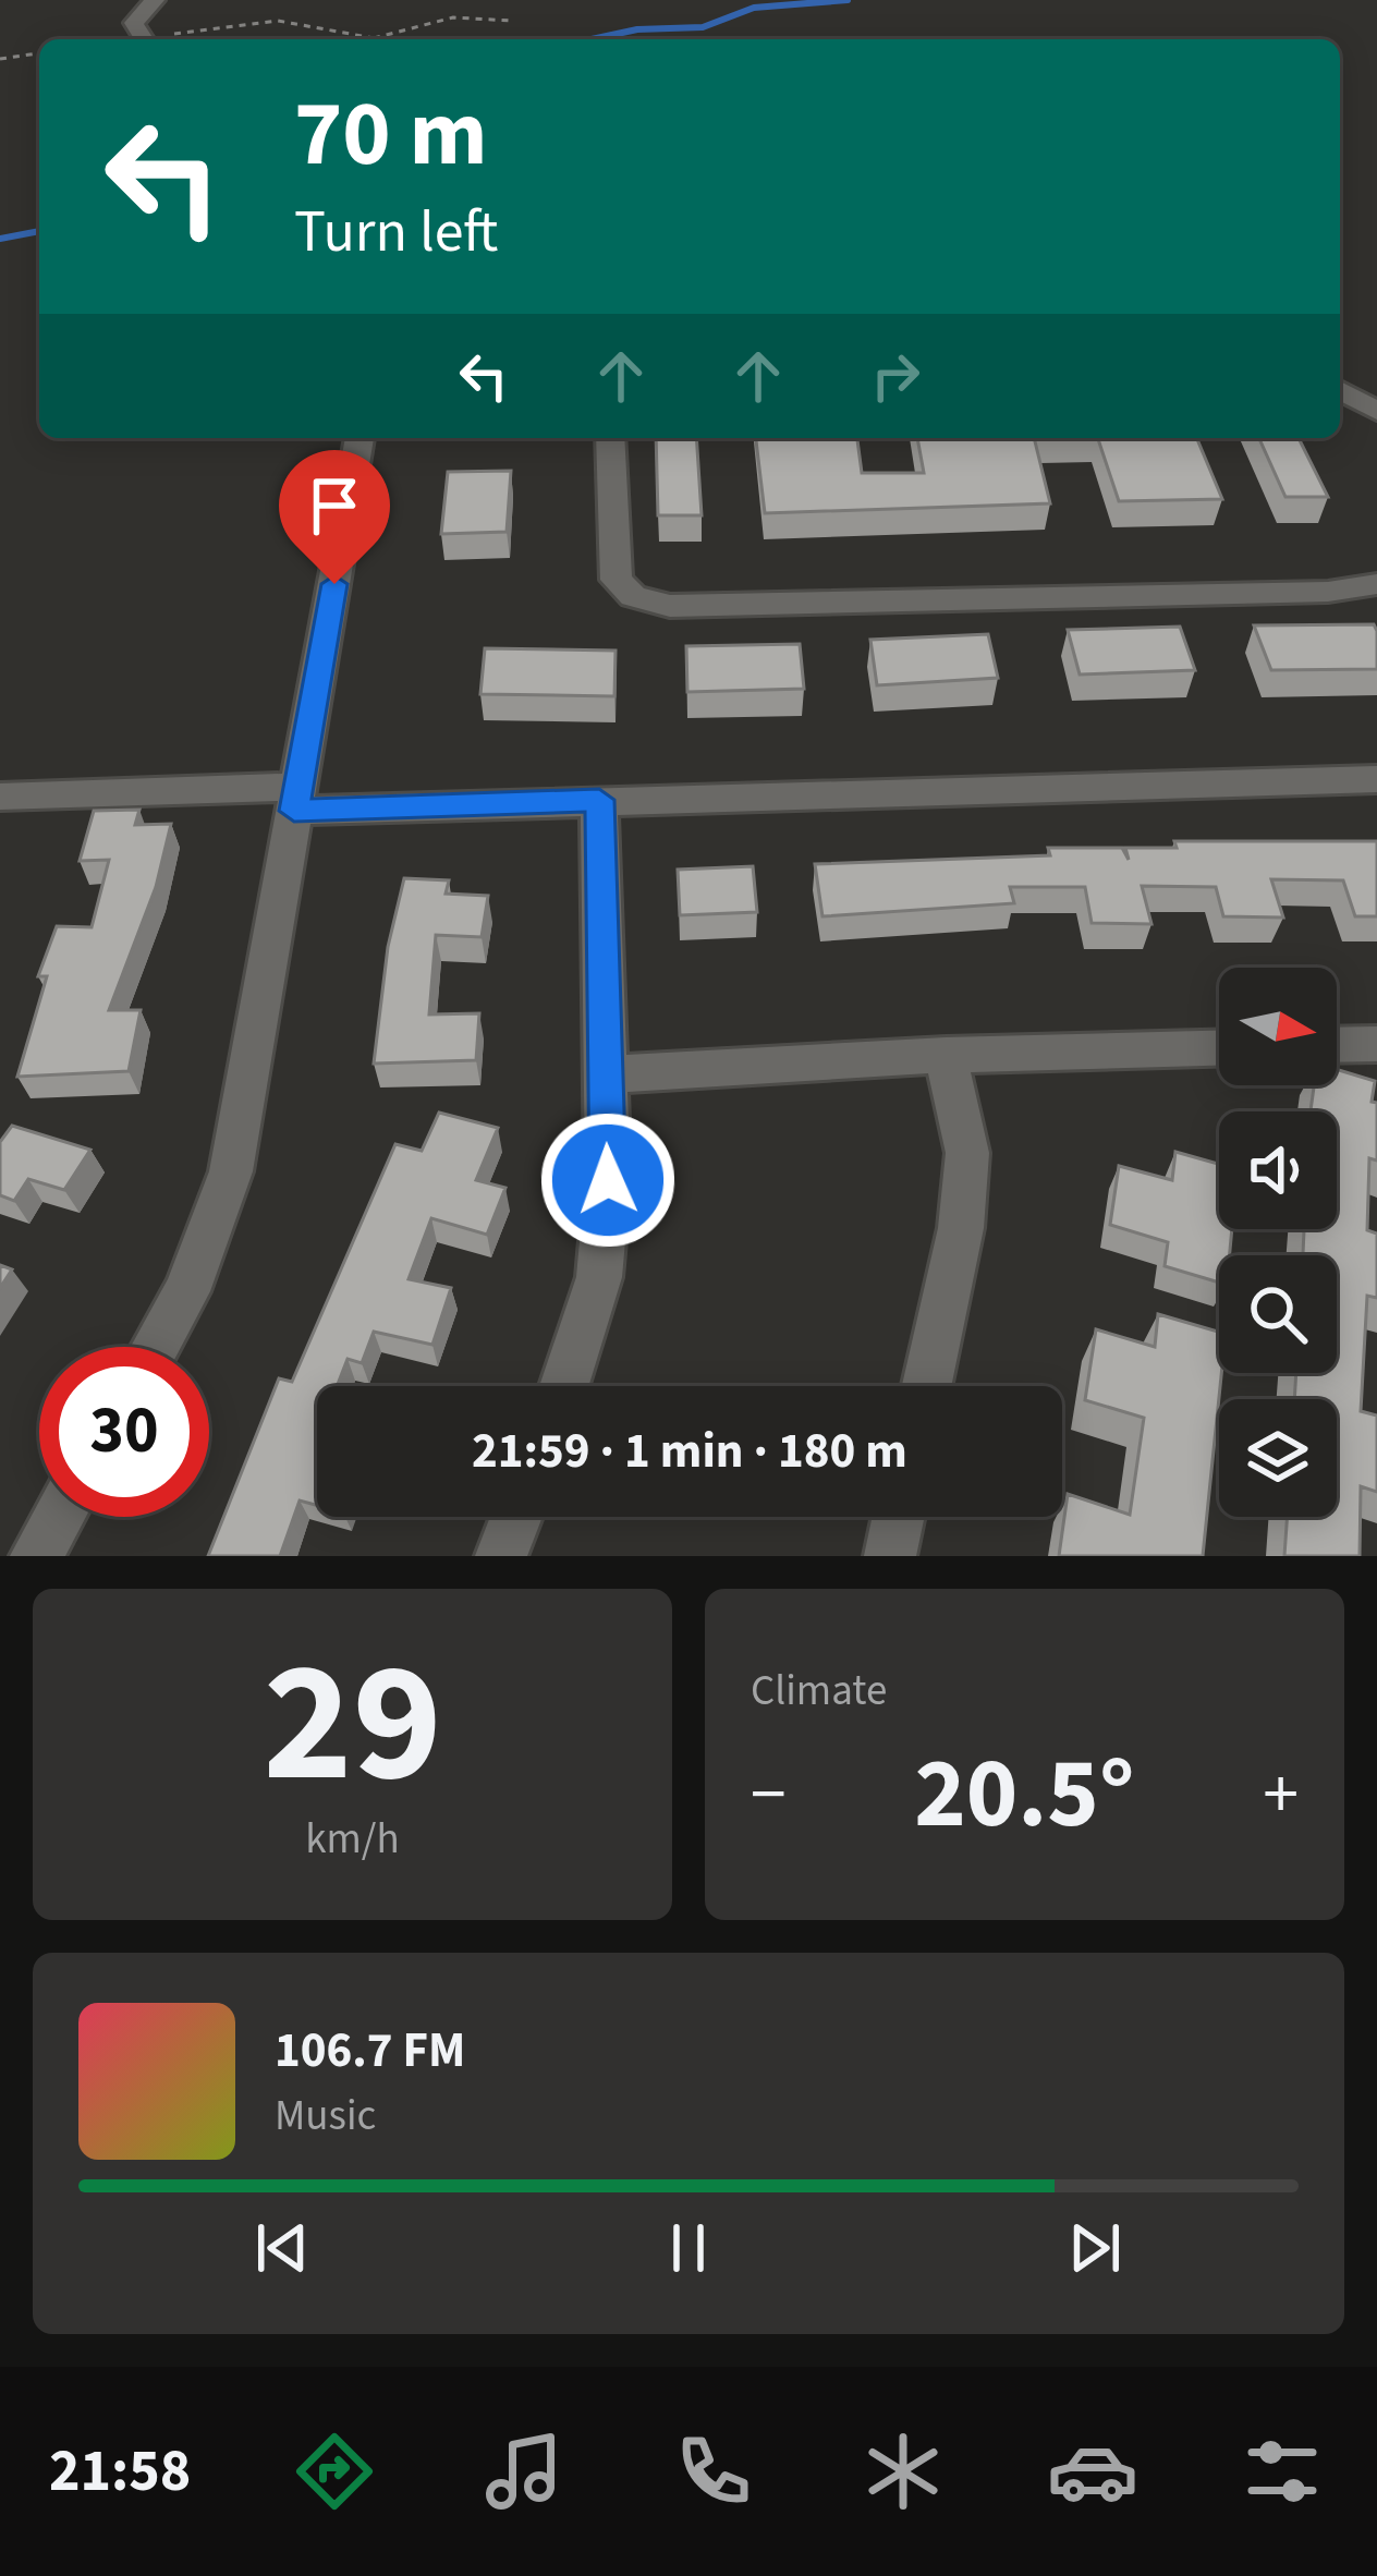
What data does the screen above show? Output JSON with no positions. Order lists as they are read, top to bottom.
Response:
{
  "north": "right",
  "page": {
    "turn": ["70 m", "Turn left"],
    "limit": "30",
    "trip": "21:59 · 1 min · 180 m",
    "tile": [
      ["29", "km/h"],
      "Climate"
    ],
    "heat": ["−", "20.5°", "+"],
    "song": ["106.7 FM", "Music"],
    "tabs": "21:58"
  }
}
